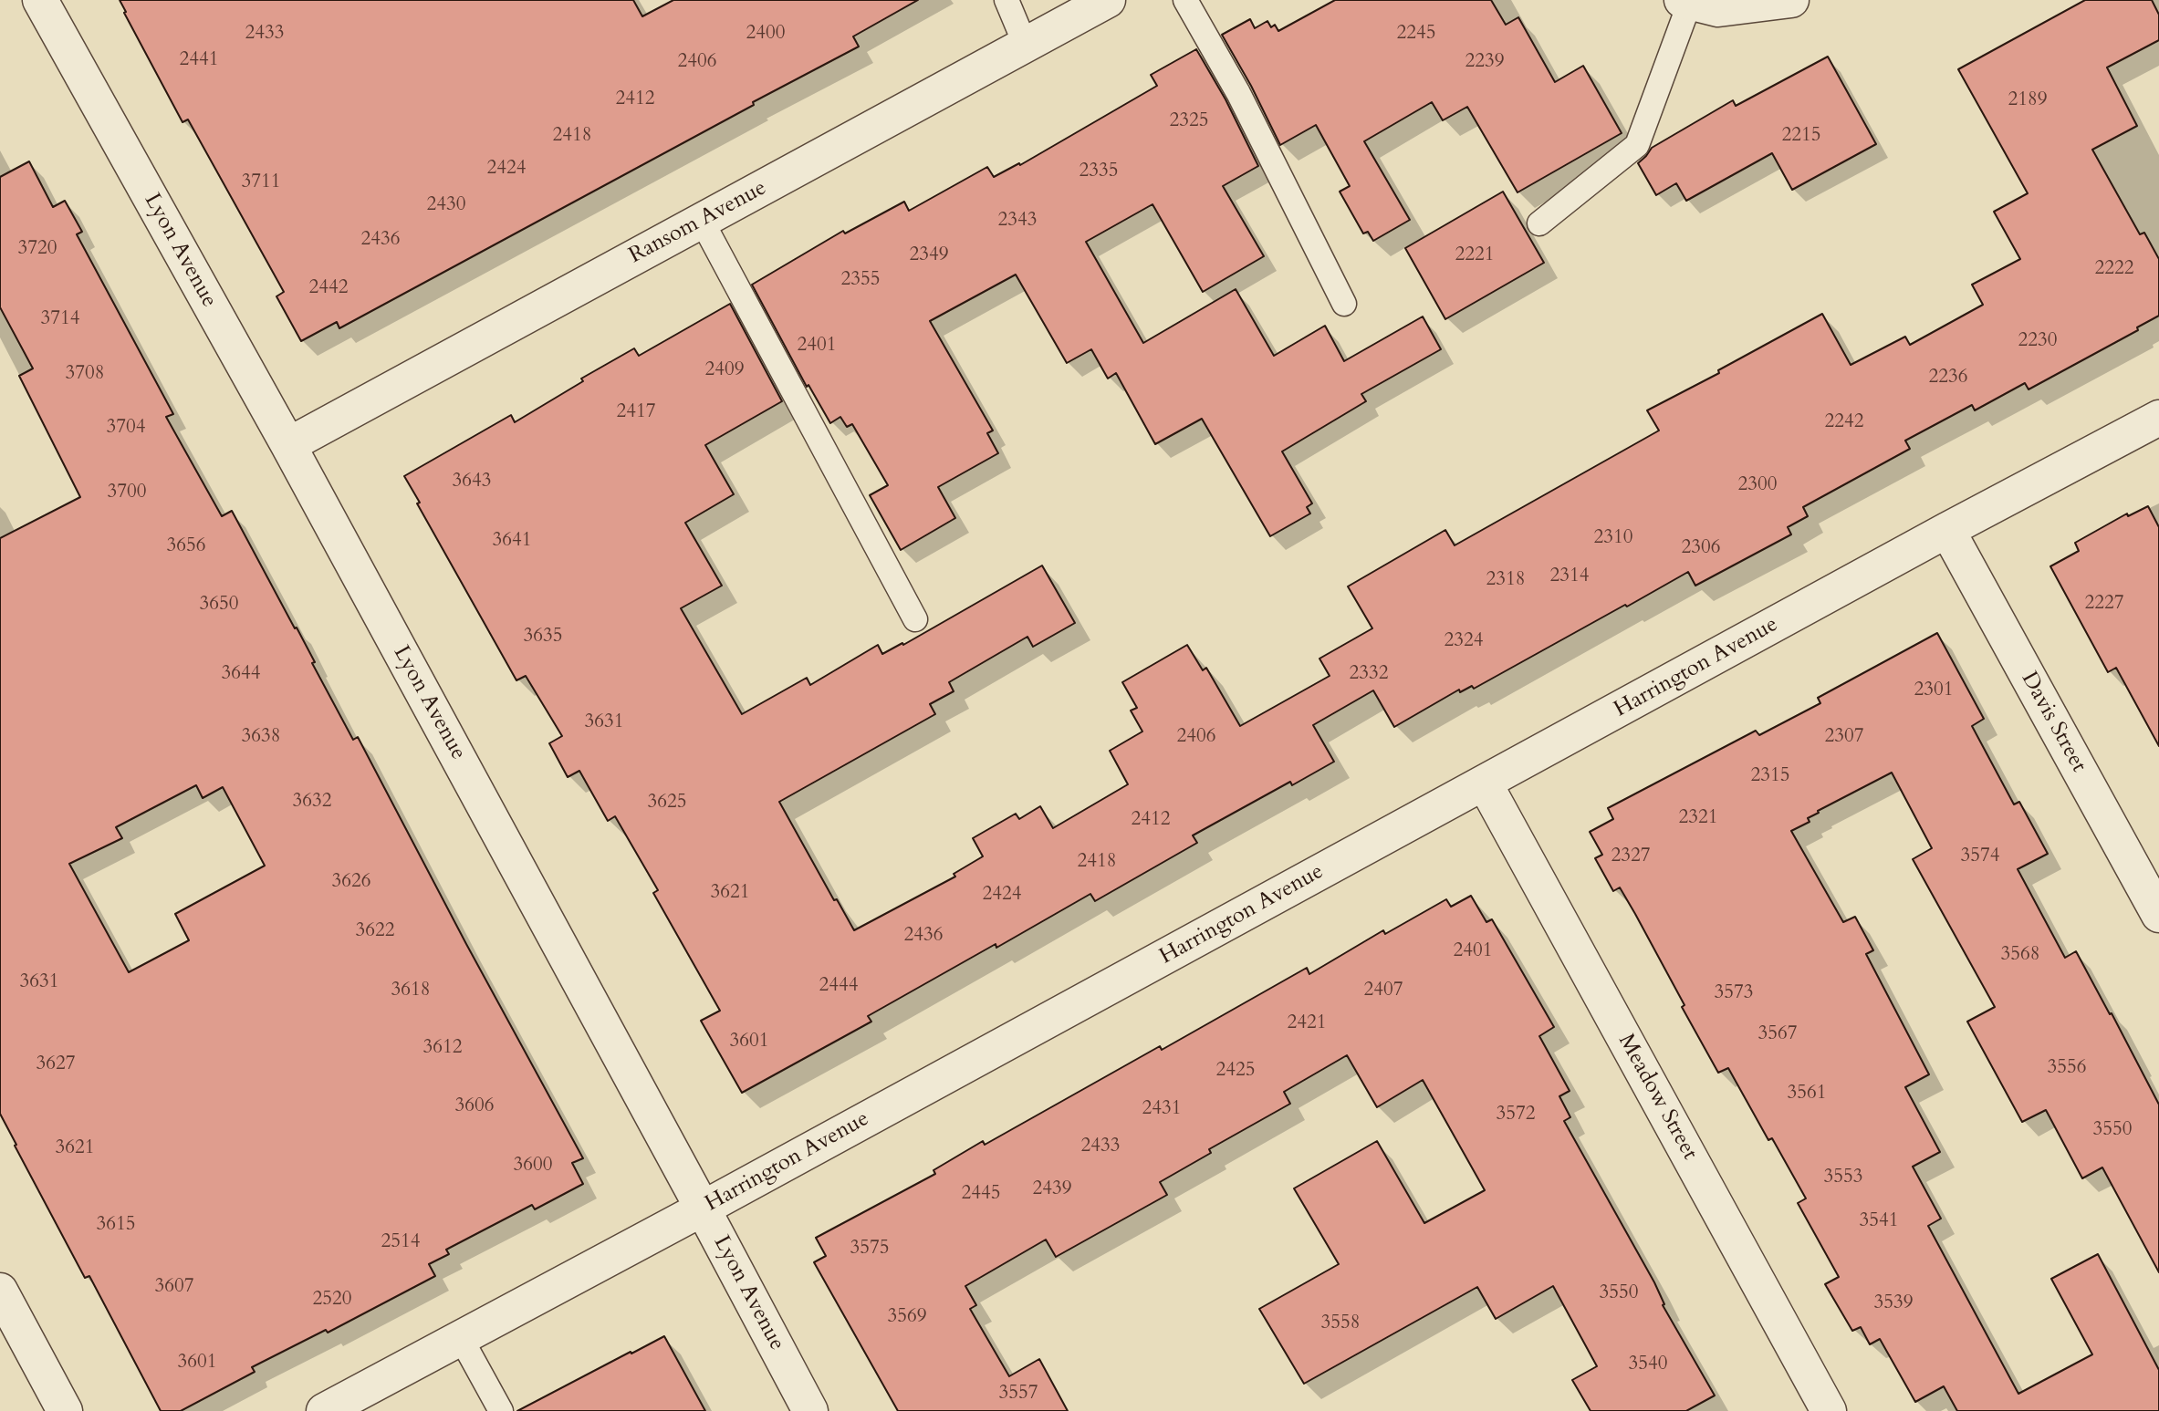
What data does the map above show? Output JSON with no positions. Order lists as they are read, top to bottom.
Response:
{
  "streets": {
    "street": [
      "Ransom Avenue",
      "Lyon Avenue",
      "Harrington Avenue",
      "Davis Street",
      "Meadow Street"
    ]
  },
  "crossings": [
    ["Ransom Avenue", "Lyon Avenue"],
    ["Lyon Avenue", "Harrington Avenue"],
    ["Harrington Avenue", "Davis Street"],
    ["Harrington Avenue", "Meadow Street"]
  ],
  "house_numbers": [
    "2433",
    "2400",
    "2245",
    "2441",
    "2406",
    "2239",
    "2412",
    "2189",
    "2325",
    "2418",
    "2215",
    "2424",
    "2335",
    "3711",
    "2430",
    "2343",
    "2436",
    "3720",
    "2349",
    "2221",
    "2222",
    "2355",
    "2442",
    "3714",
    "2230",
    "2401",
    "2409",
    "3708",
    "2236",
    "2417",
    "2242",
    "3704",
    "3643",
    "2300",
    "3700",
    "2310",
    "3641",
    "3656",
    "2306",
    "2314",
    "2318",
    "2227",
    "3650",
    "3635",
    "2324",
    "3644",
    "2332",
    "2301",
    "3631",
    "3638",
    "2406",
    "2307",
    "2315",
    "3632",
    "3625",
    "2321",
    "2412",
    "2327",
    "3574",
    "2418",
    "3626",
    "3621",
    "2424",
    "3622",
    "2436",
    "2401",
    "3568",
    "3631",
    "2444",
    "3618",
    "2407",
    "3573",
    "2421",
    "3567",
    "3601",
    "3612",
    "3627",
    "3556",
    "2425",
    "3561",
    "3606",
    "2431",
    "3572",
    "3550",
    "2433",
    "3621",
    "3600",
    "3553",
    "2439",
    "2445",
    "3541",
    "3615",
    "2514",
    "3575",
    "3607",
    "3550",
    "2520",
    "3539",
    "3569",
    "3558",
    "3601",
    "3540",
    "3557"
  ]
}
